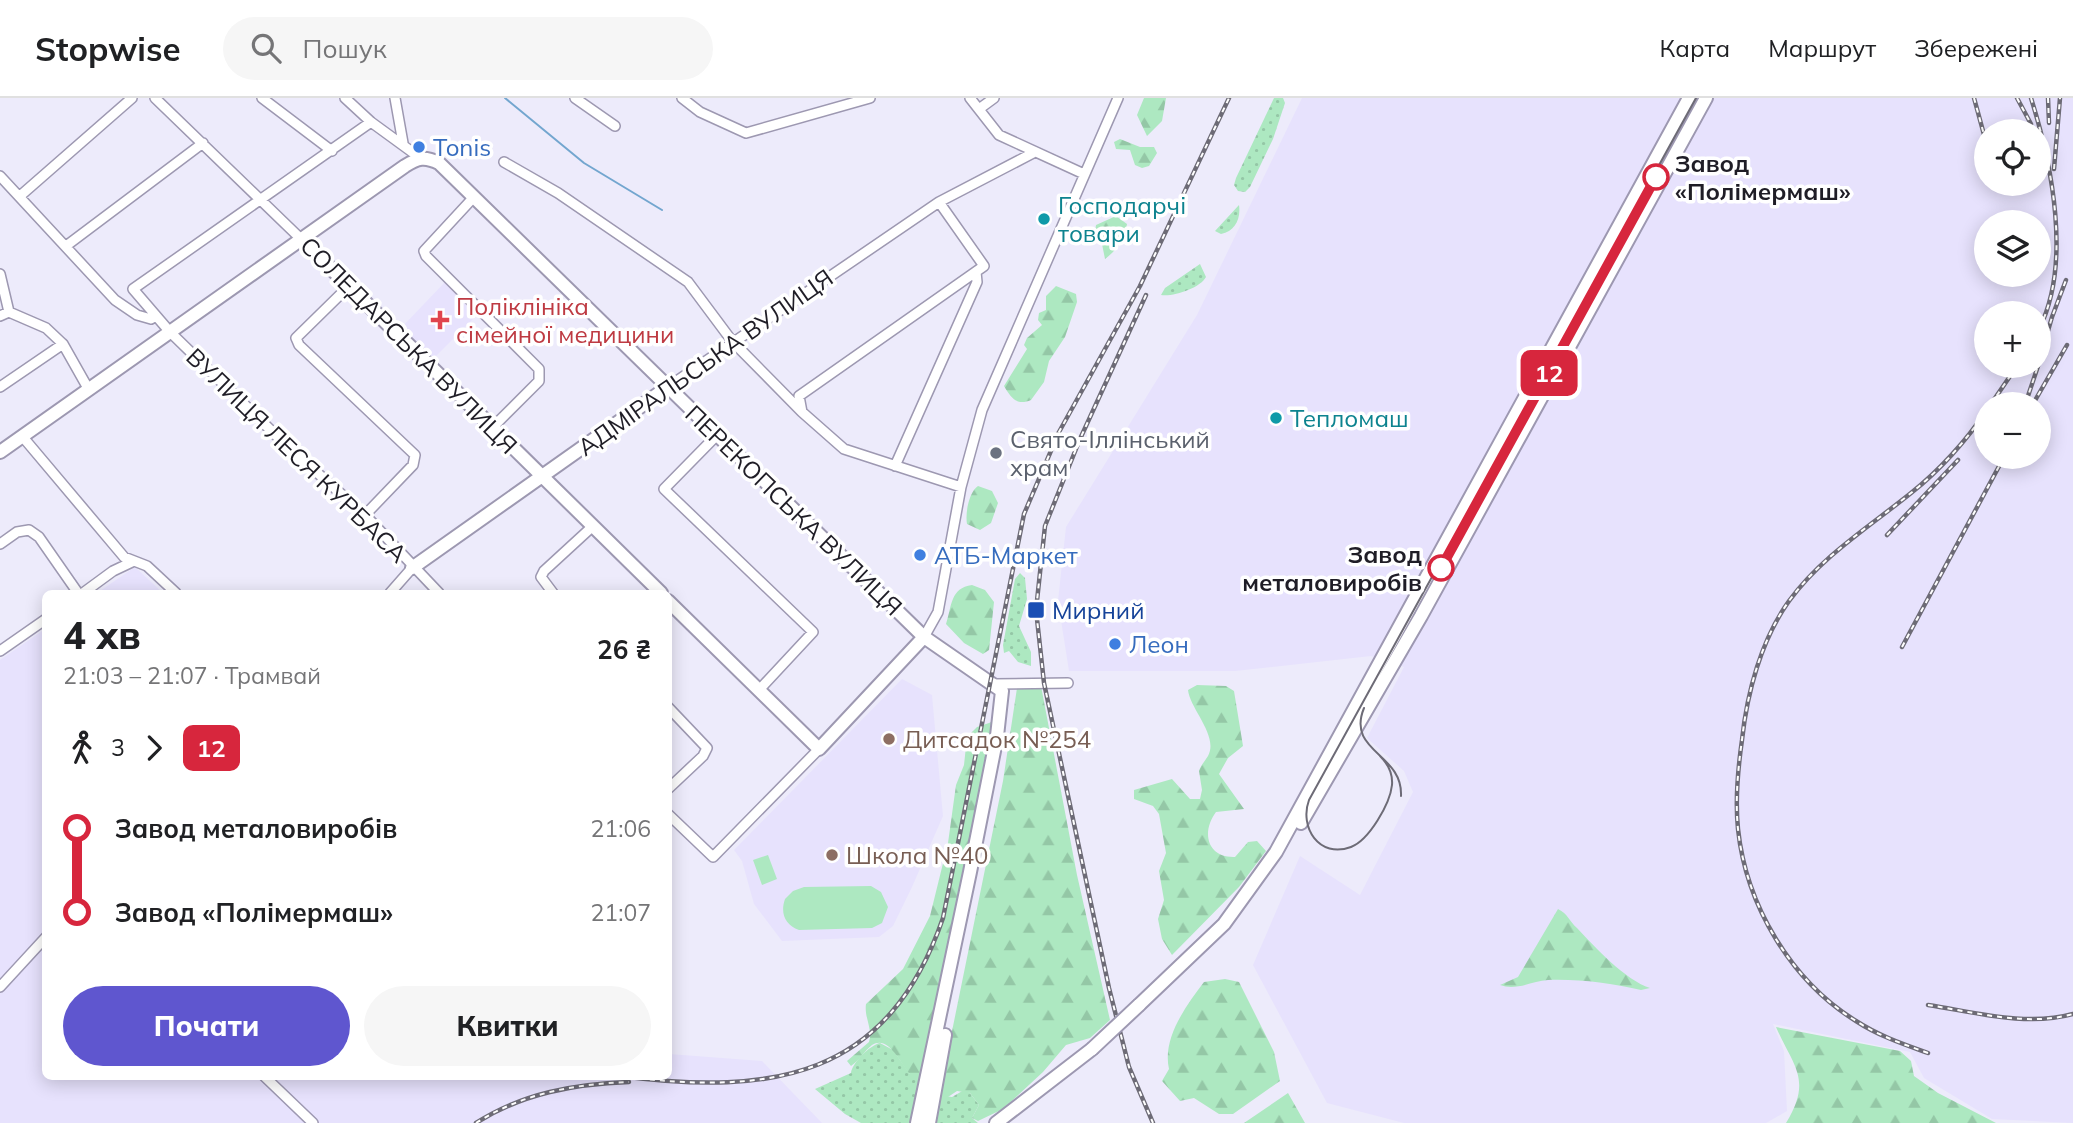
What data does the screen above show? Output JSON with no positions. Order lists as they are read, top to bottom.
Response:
{
  "streets": {
    "street": [
      "СОЛЕДАРСЬКА ВУЛИЦЯ",
      "АДМІРАЛЬСЬКА ВУЛИЦЯ",
      "ВУЛИЦЯ ЛЕСЯ КУРБАСА",
      "ПЕРЕКОПСЬКА ВУЛИЦЯ"
    ]
  },
  "crossings": [
    ["СОЛЕДАРСЬКА ВУЛИЦЯ", "АДМІРАЛЬСЬКА ВУЛИЦЯ"],
    ["СОЛЕДАРСЬКА ВУЛИЦЯ", "ВУЛИЦЯ ЛЕСЯ КУРБАСА"],
    ["АДМІРАЛЬСЬКА ВУЛИЦЯ", "ВУЛИЦЯ ЛЕСЯ КУРБАСА"],
    ["АДМІРАЛЬСЬКА ВУЛИЦЯ", "ПЕРЕКОПСЬКА ВУЛИЦЯ"]
  ],
  "places": {
    "other": [
      "Tonis",
      "Завод «Полімермаш»",
      "Господарчі товари",
      "Тепломаш",
      "Свято-Іллінський храм",
      "АТБ-Маркет",
      "Завод металовиробів",
      "Леон",
      "Дитсадок №254",
      "Школа №40"
    ],
    "health": ["Поліклініка сімейної медицини"],
    "transit": ["Мирний"]
  },
  "lines": ["tram line 12"],
  "page": {
    "header": "Stopwise",
    "search": "Пошук",
    "nav": ["Карта", "Маршрут", "Збережені"],
    "on_map": "12",
    "map_buttons": ["+", "−"],
    "heading": ["4 хв", "21:03 – 21:07 · Трамвай", "26 ₴"],
    "legs": ["3", "12"],
    "list": [
      {
        "name": "Завод металовиробів",
        "value": "21:06"
      },
      {
        "name": "Завод «Полімермаш»",
        "value": "21:07"
      }
    ],
    "buttons": ["Почати", "Квитки"]
  }
}
